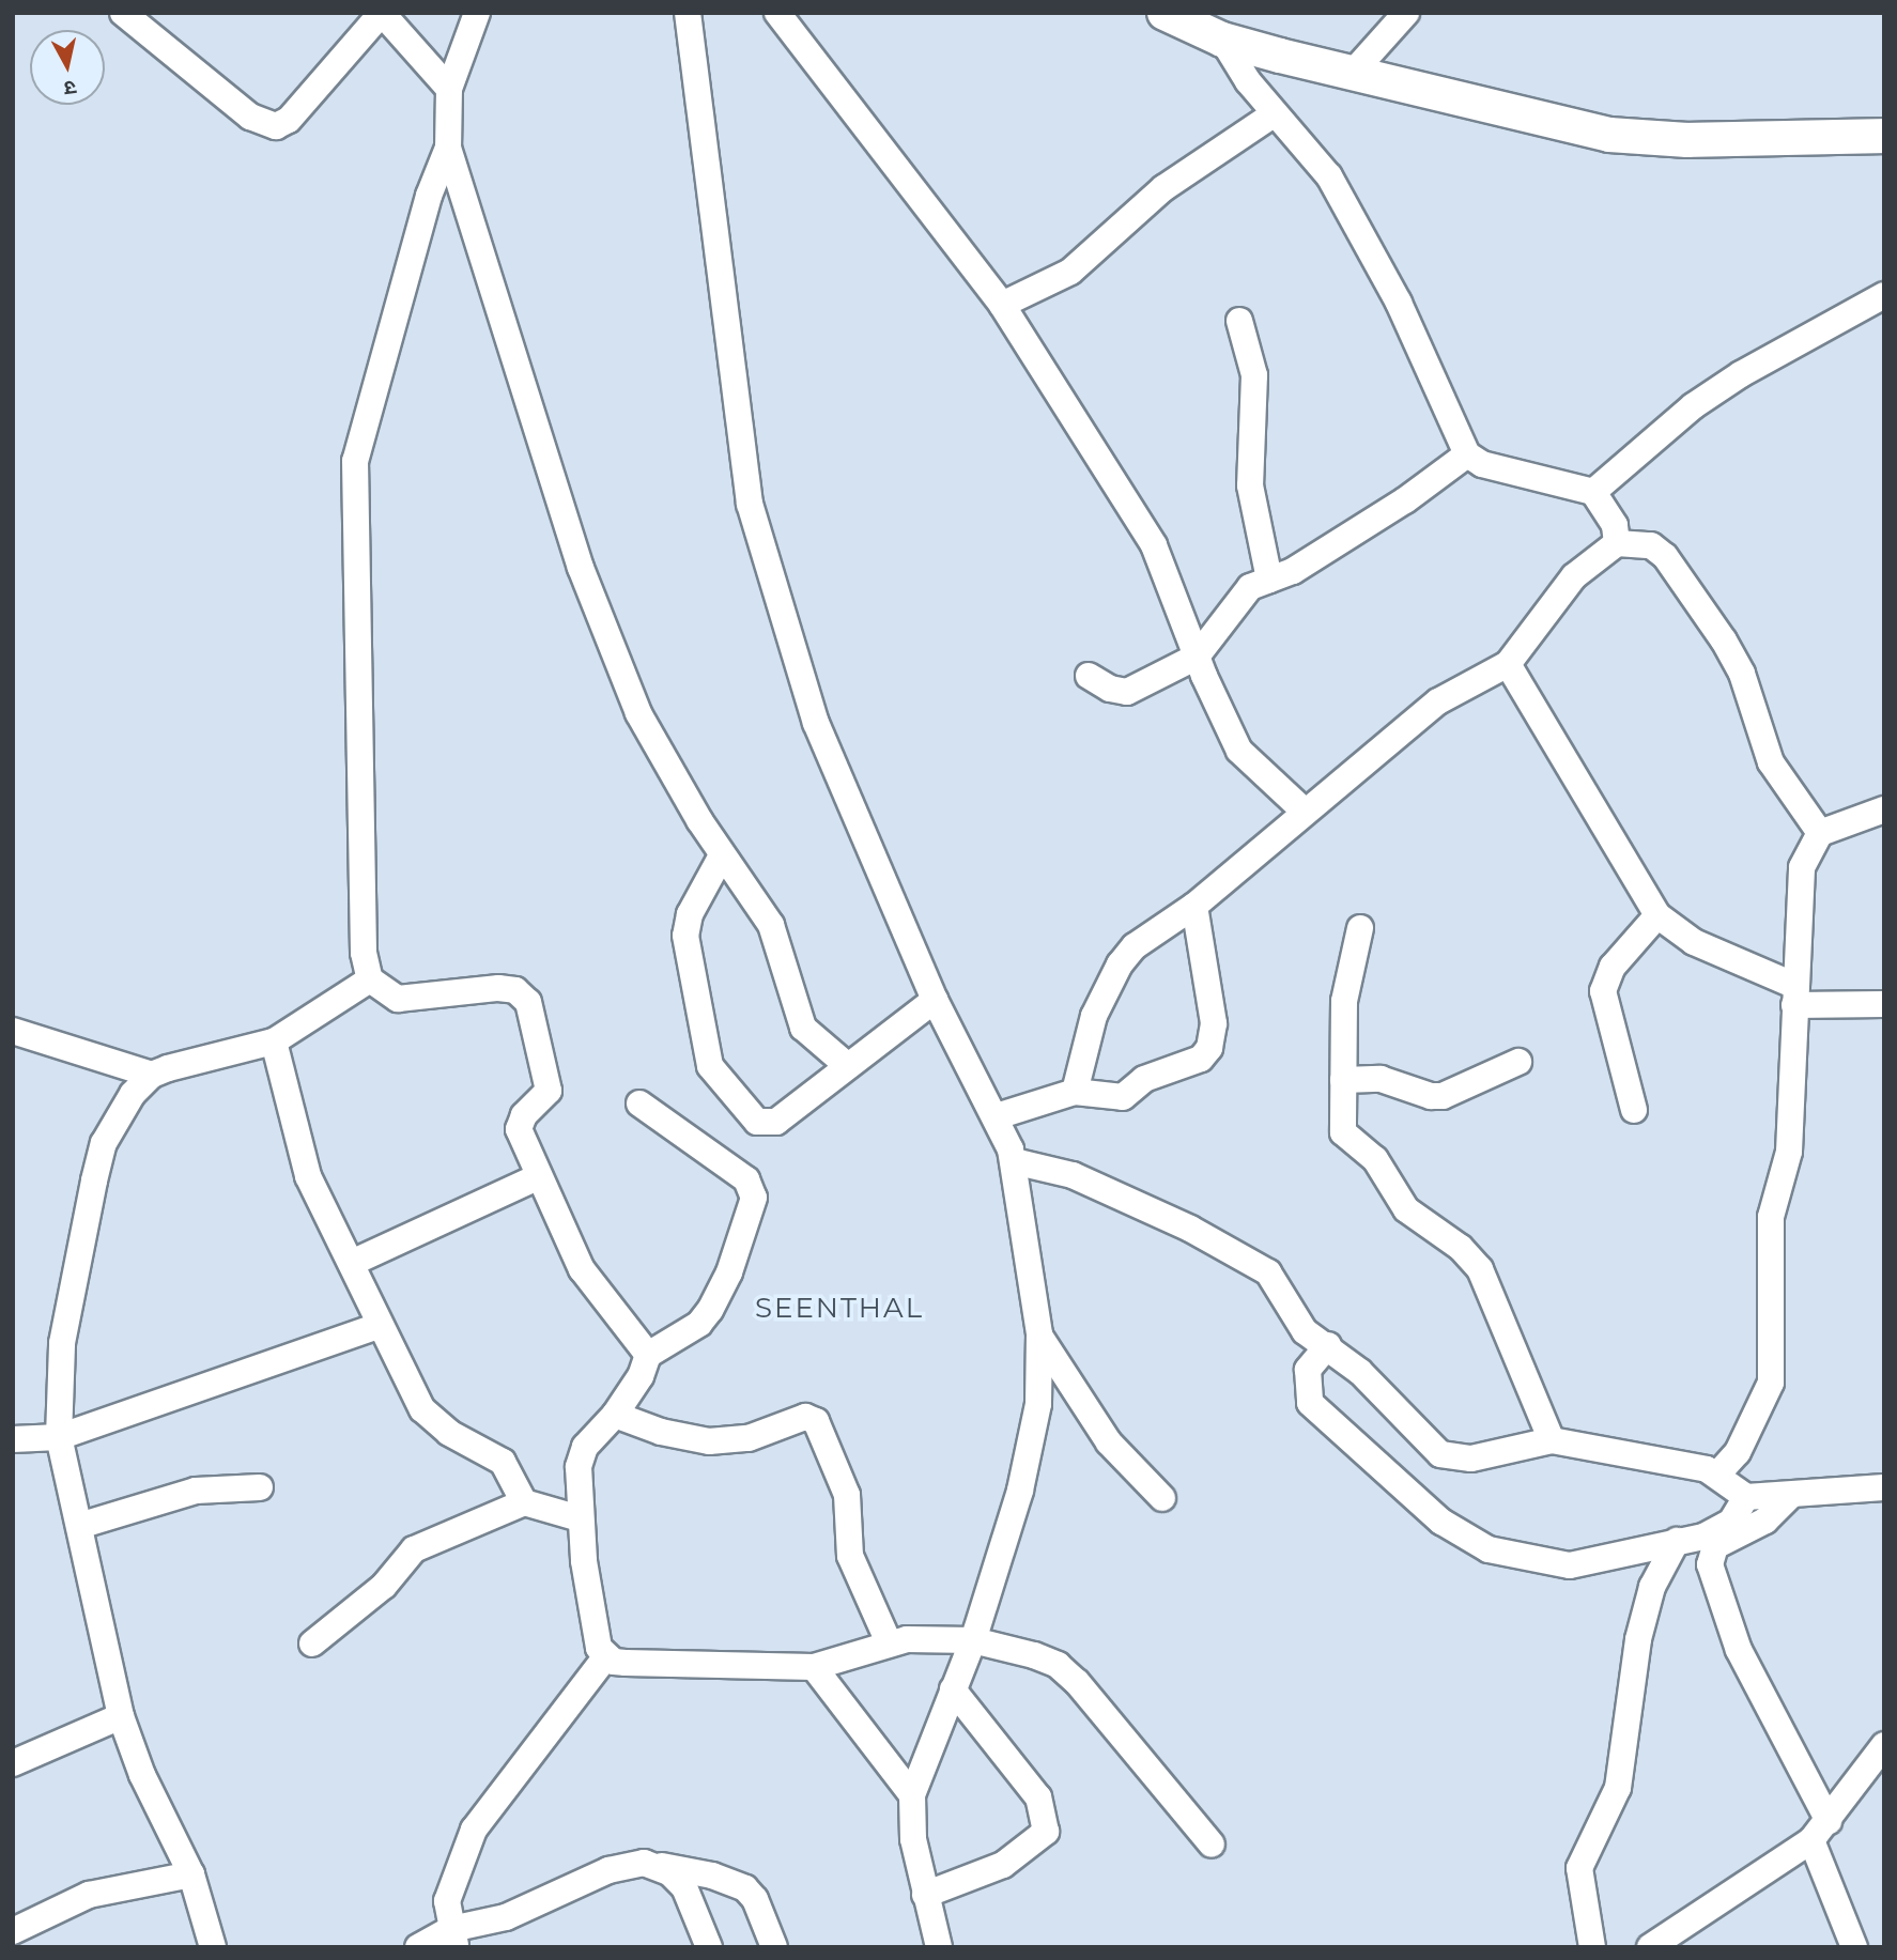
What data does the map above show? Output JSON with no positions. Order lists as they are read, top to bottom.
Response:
{
  "districts": ["SEENTHAL"],
  "north": "bottom"
}
